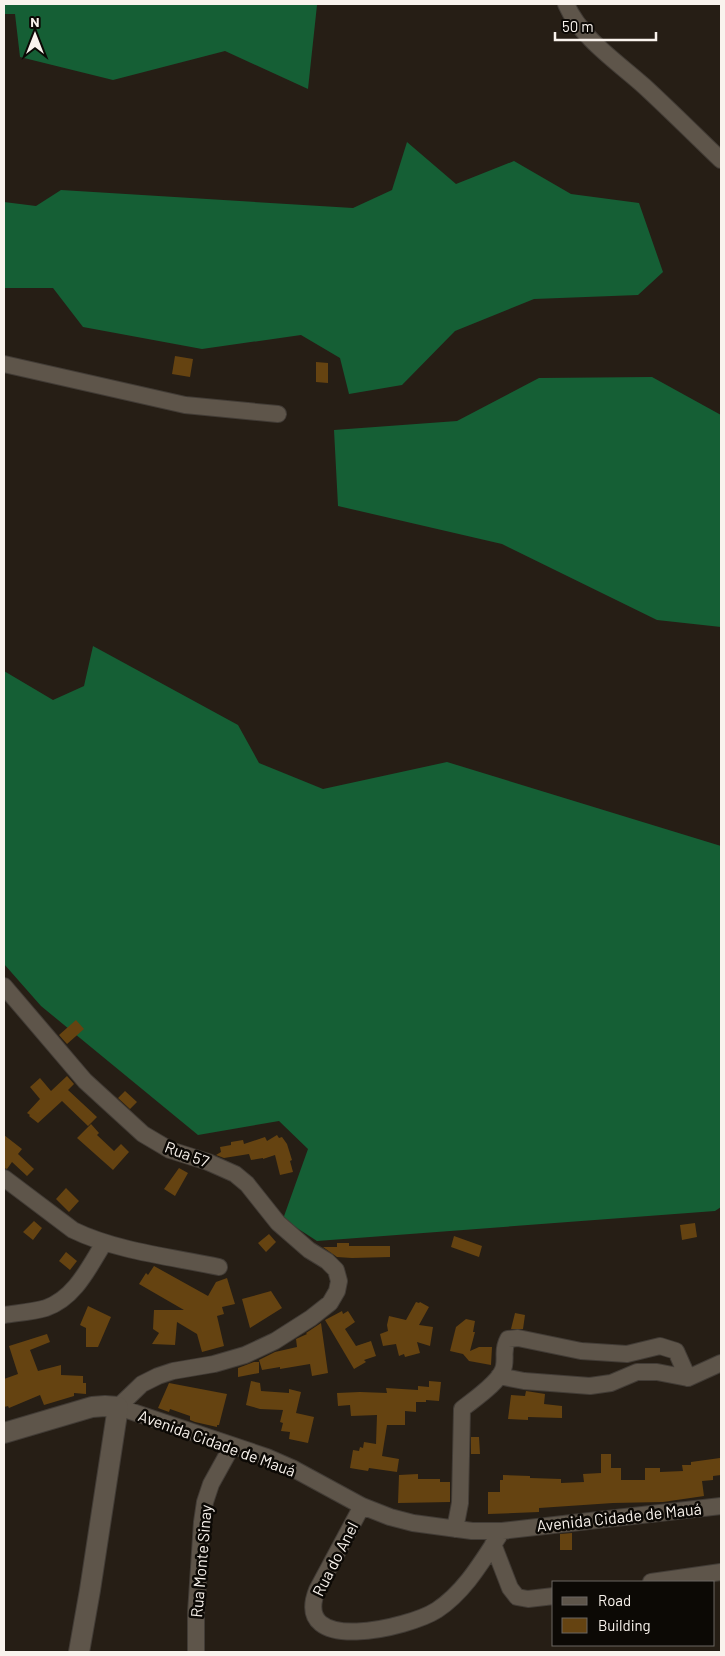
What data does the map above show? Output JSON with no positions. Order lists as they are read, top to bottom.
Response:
{
  "streets": {
    "street": [
      "Rua 57",
      "Avenida Cidade de Mauá",
      "Rua do Anel",
      "Rua Monte Sinay"
    ]
  },
  "crossings": [
    ["Rua 57", "Avenida Cidade de Mauá"],
    ["Avenida Cidade de Mauá", "Rua do Anel"],
    ["Avenida Cidade de Mauá", "Rua Monte Sinay"]
  ],
  "legend": ["Road", "Building"],
  "scale_bar": "50 m",
  "north": "top"
}
